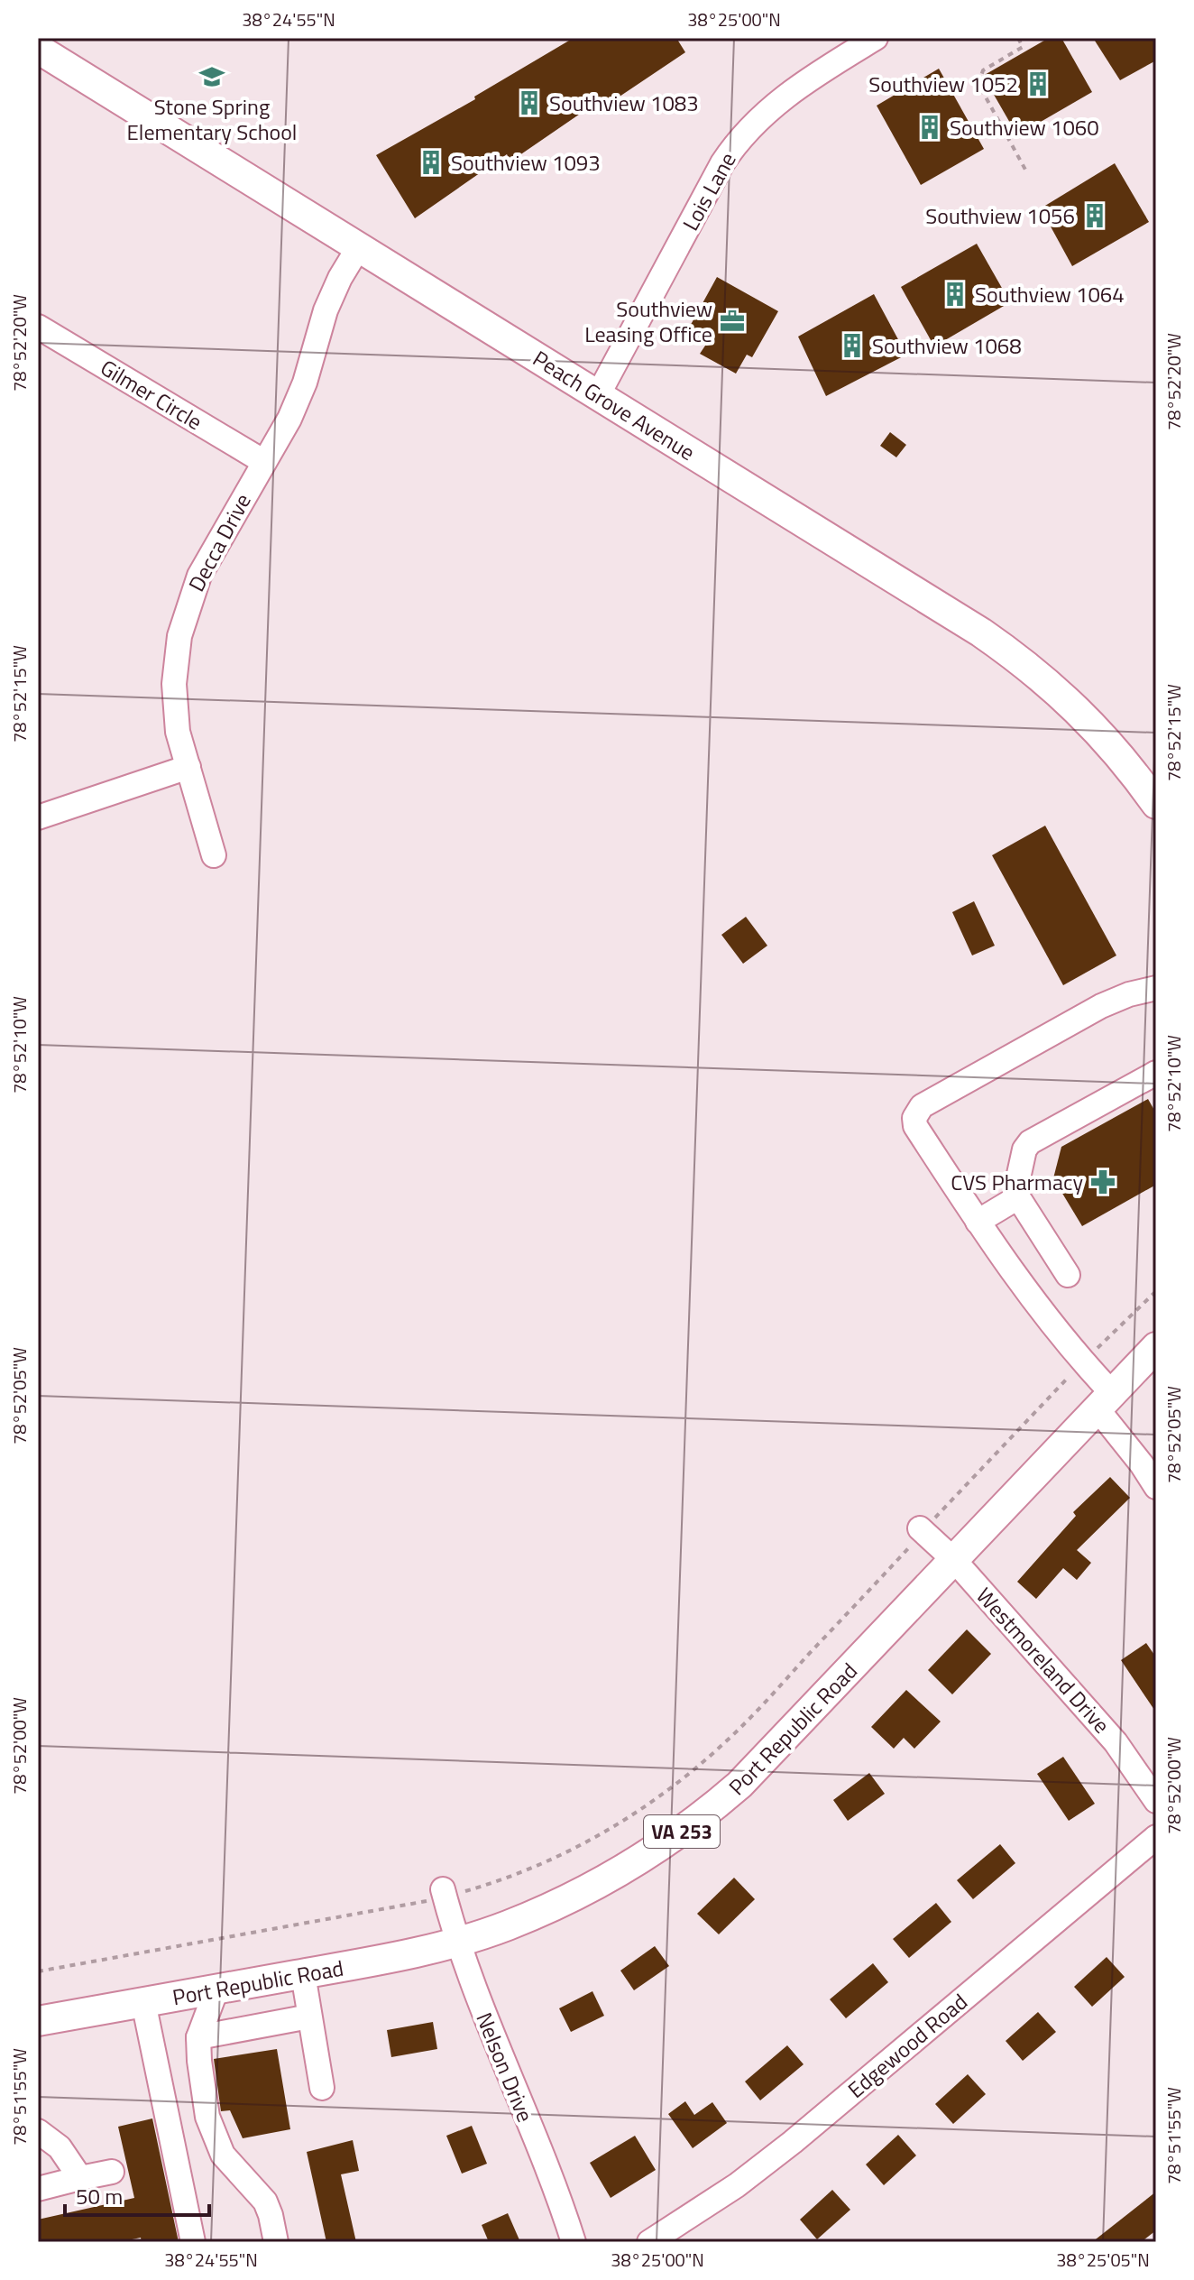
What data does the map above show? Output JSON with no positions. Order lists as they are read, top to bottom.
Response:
{
  "streets": {
    "main road": ["Peach Grove Avenue", "Port Republic Road", "VA 253"],
    "street": [
      "Lois Lane",
      "Gilmer Circle",
      "Decca Drive",
      "Westmoreland Drive",
      "Edgewood Road",
      "Nelson Drive"
    ]
  },
  "crossings": [
    ["Lois Lane", "Peach Grove Avenue"],
    ["Gilmer Circle", "Decca Drive"],
    ["Peach Grove Avenue", "Decca Drive"],
    ["Westmoreland Drive", "Port Republic Road"],
    ["Port Republic Road", "Nelson Drive"]
  ],
  "places": {
    "school or university": ["Stone Spring Elementary School"],
    "building": [
      "Southview 1052",
      "Southview 1083",
      "Southview 1060",
      "Southview 1093",
      "Southview 1056",
      "Southview 1064",
      "Southview 1068"
    ],
    "office": ["Southview Leasing Office"],
    "pharmacy": ["CVS Pharmacy"]
  },
  "scale_bar": "50 m",
  "coordinates": [
    "38°24'55\"N",
    "38°25'00\"N",
    "78°52'20\"W",
    "78°52'15\"W",
    "78°52'10\"W",
    "78°52'05\"W",
    "78°52'00\"W",
    "78°51'55\"W",
    "38°25'05\"N"
  ]
}
